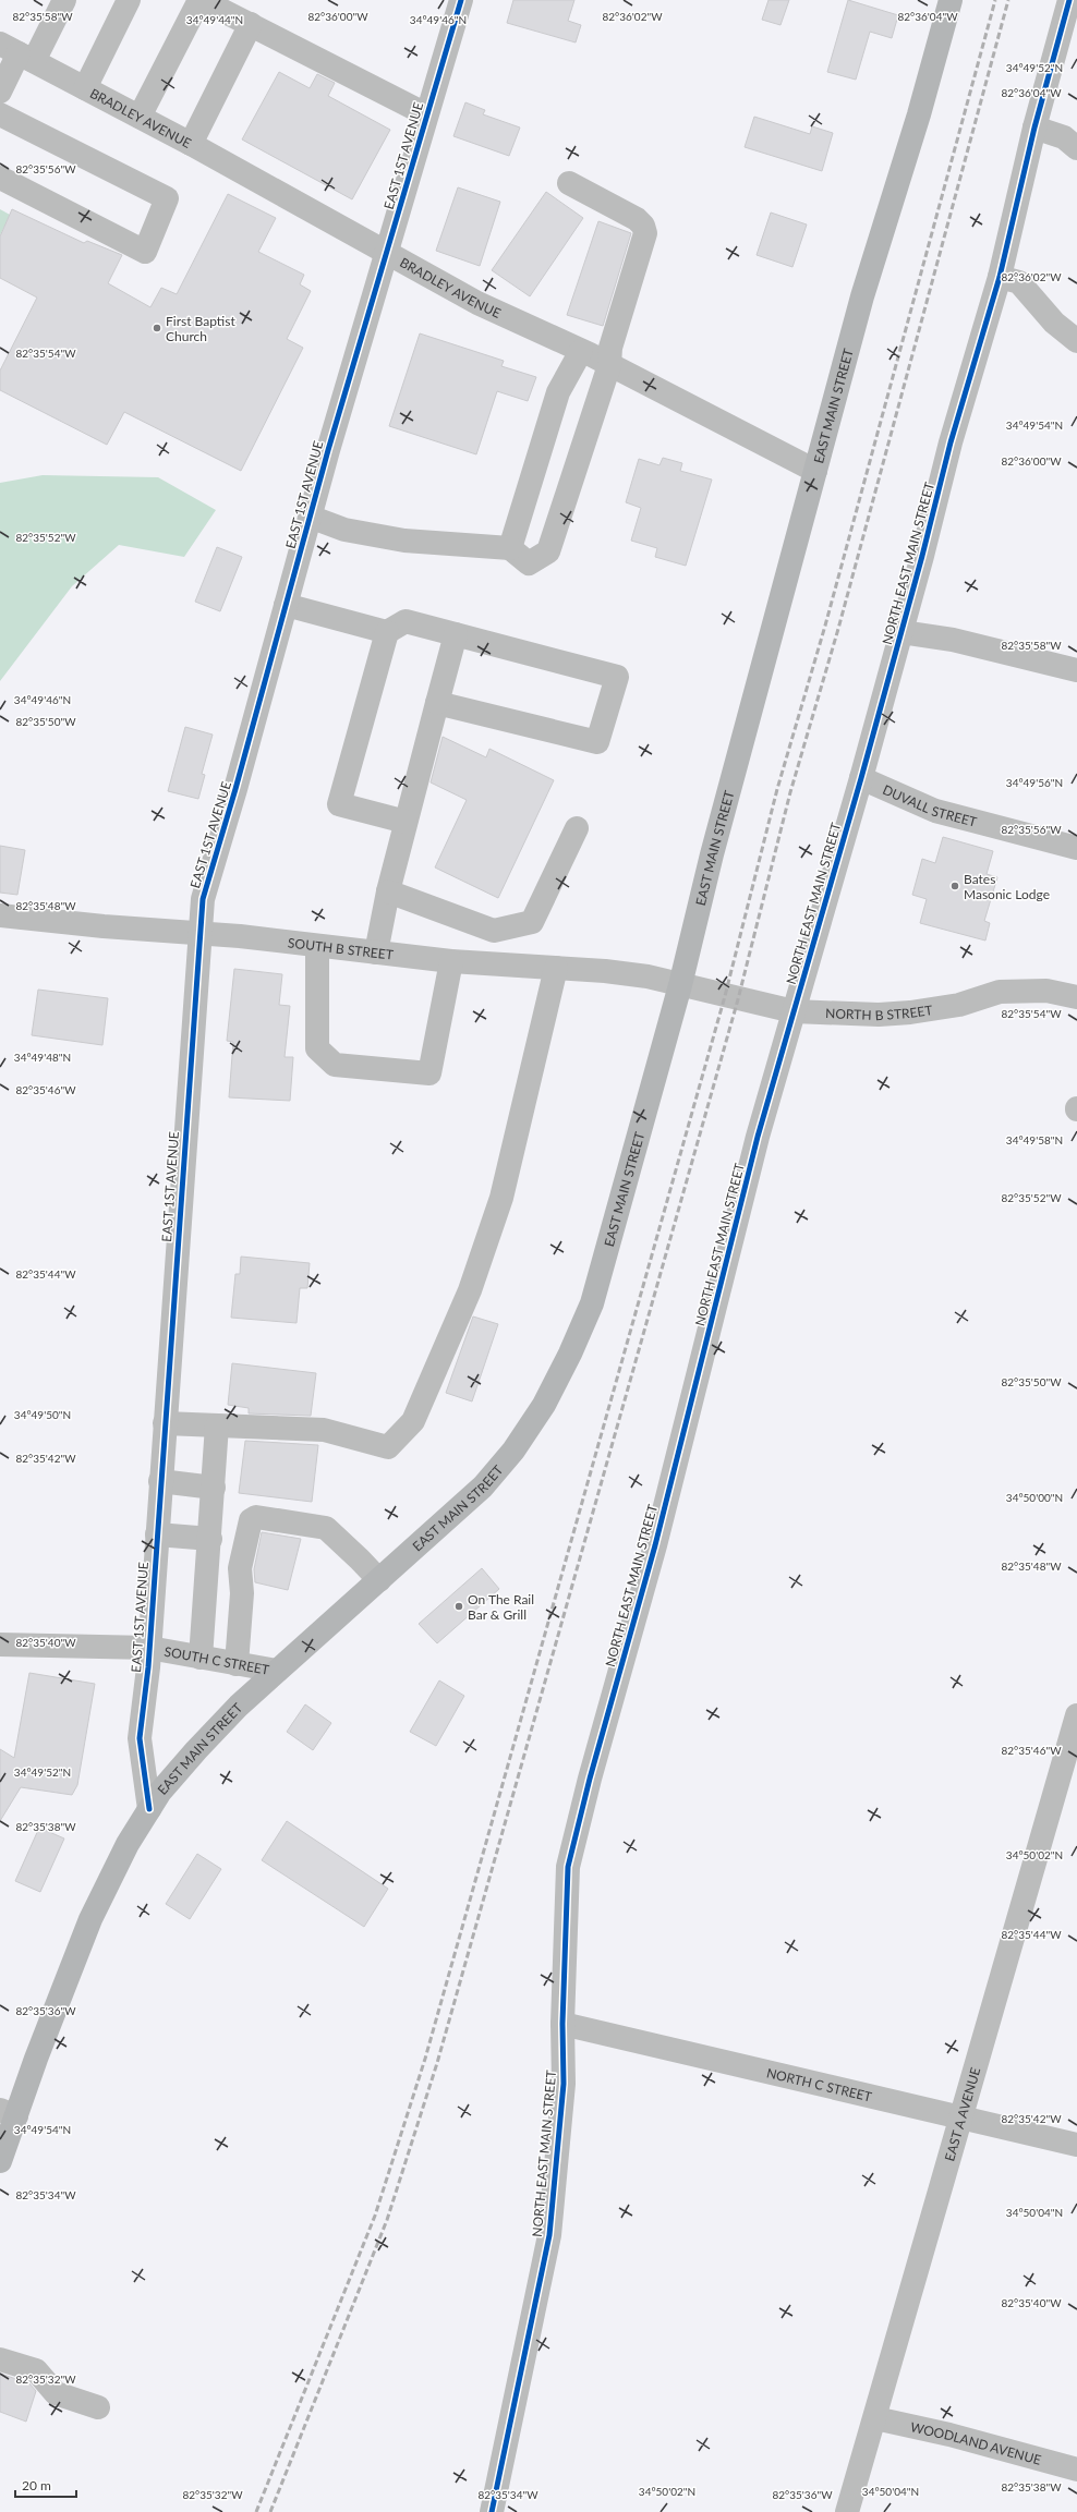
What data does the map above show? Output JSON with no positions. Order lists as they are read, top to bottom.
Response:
{
  "streets": {
    "main road": ["EAST MAIN STREET"],
    "street": [
      "BRADLEY AVENUE",
      "EAST 1ST AVENUE",
      "NORTH EAST MAIN STREET",
      "DUVALL STREET",
      "SOUTH B STREET",
      "NORTH B STREET",
      "SOUTH C STREET",
      "NORTH C STREET",
      "EAST A AVENUE",
      "WOODLAND AVENUE"
    ]
  },
  "crossings": [
    ["BRADLEY AVENUE", "EAST 1ST AVENUE"],
    ["BRADLEY AVENUE", "EAST MAIN STREET"],
    ["EAST 1ST AVENUE", "EAST MAIN STREET"],
    ["EAST 1ST AVENUE", "SOUTH B STREET"],
    ["EAST 1ST AVENUE", "SOUTH C STREET"],
    ["EAST MAIN STREET", "SOUTH B STREET"],
    ["EAST MAIN STREET", "NORTH B STREET"],
    ["EAST MAIN STREET", "SOUTH C STREET"],
    ["NORTH EAST MAIN STREET", "DUVALL STREET"],
    ["NORTH EAST MAIN STREET", "NORTH B STREET"],
    ["NORTH EAST MAIN STREET", "NORTH C STREET"],
    ["SOUTH B STREET", "NORTH B STREET"],
    ["NORTH C STREET", "EAST A AVENUE"],
    ["EAST A AVENUE", "WOODLAND AVENUE"]
  ],
  "places": ["First Baptist Church", "Bates Masonic Lodge", "On The Rail Bar & Grill"],
  "scale_bar": "20 m",
  "coordinates": [
    "82°35'58\"W",
    "82°36'00\"W",
    "82°36'02\"W",
    "82°36'04\"W",
    "34°49'44\"N",
    "34°49'46\"N",
    "34°49'52\"N",
    "82°35'56\"W",
    "82°35'54\"W",
    "34°49'54\"N",
    "82°35'52\"W",
    "82°35'50\"W",
    "34°49'56\"N",
    "82°35'48\"W",
    "34°49'48\"N",
    "82°35'46\"W",
    "34°49'58\"N",
    "82°35'44\"W",
    "34°49'50\"N",
    "82°35'42\"W",
    "34°50'00\"N",
    "82°35'40\"W",
    "82°35'38\"W",
    "34°50'02\"N",
    "82°35'36\"W",
    "82°35'34\"W",
    "34°50'04\"N",
    "82°35'32\"W"
  ]
}
